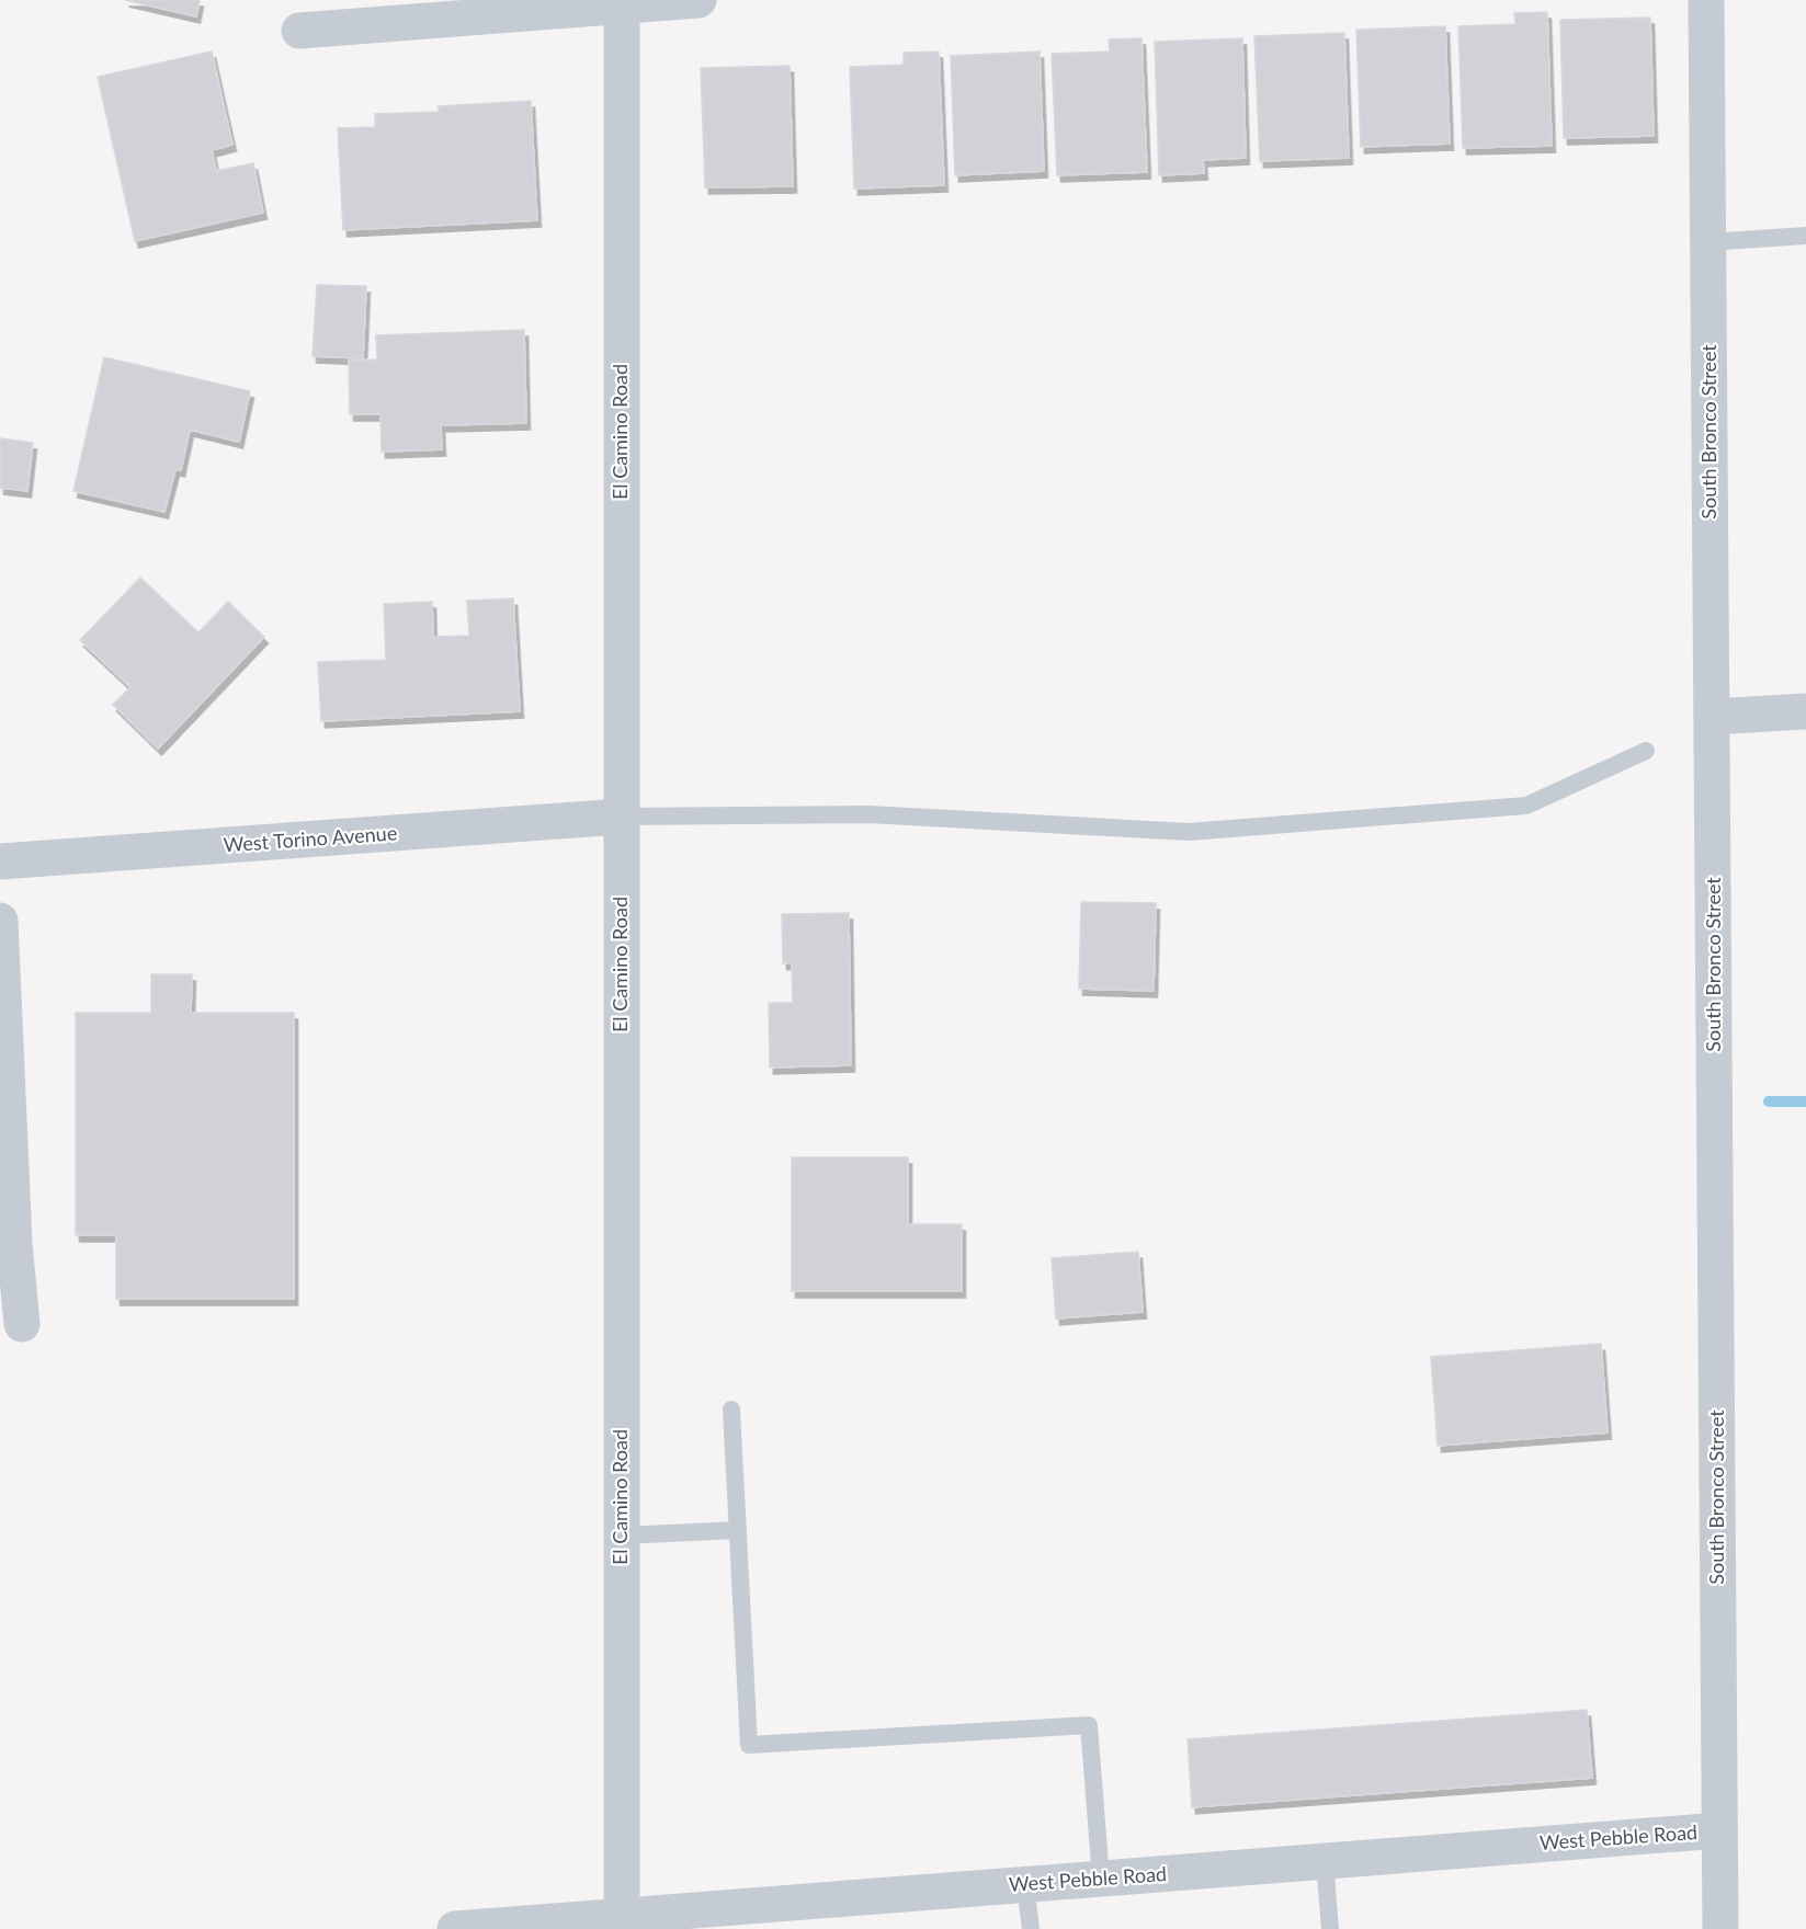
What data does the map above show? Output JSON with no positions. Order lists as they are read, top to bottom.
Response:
{
  "streets": {
    "street": [
      "El Camino Road",
      "South Bronco Street",
      "West Torino Avenue",
      "West Pebble Road"
    ]
  },
  "crossings": [
    ["El Camino Road", "West Torino Avenue"],
    ["El Camino Road", "West Pebble Road"],
    ["South Bronco Street", "West Pebble Road"]
  ]
}
